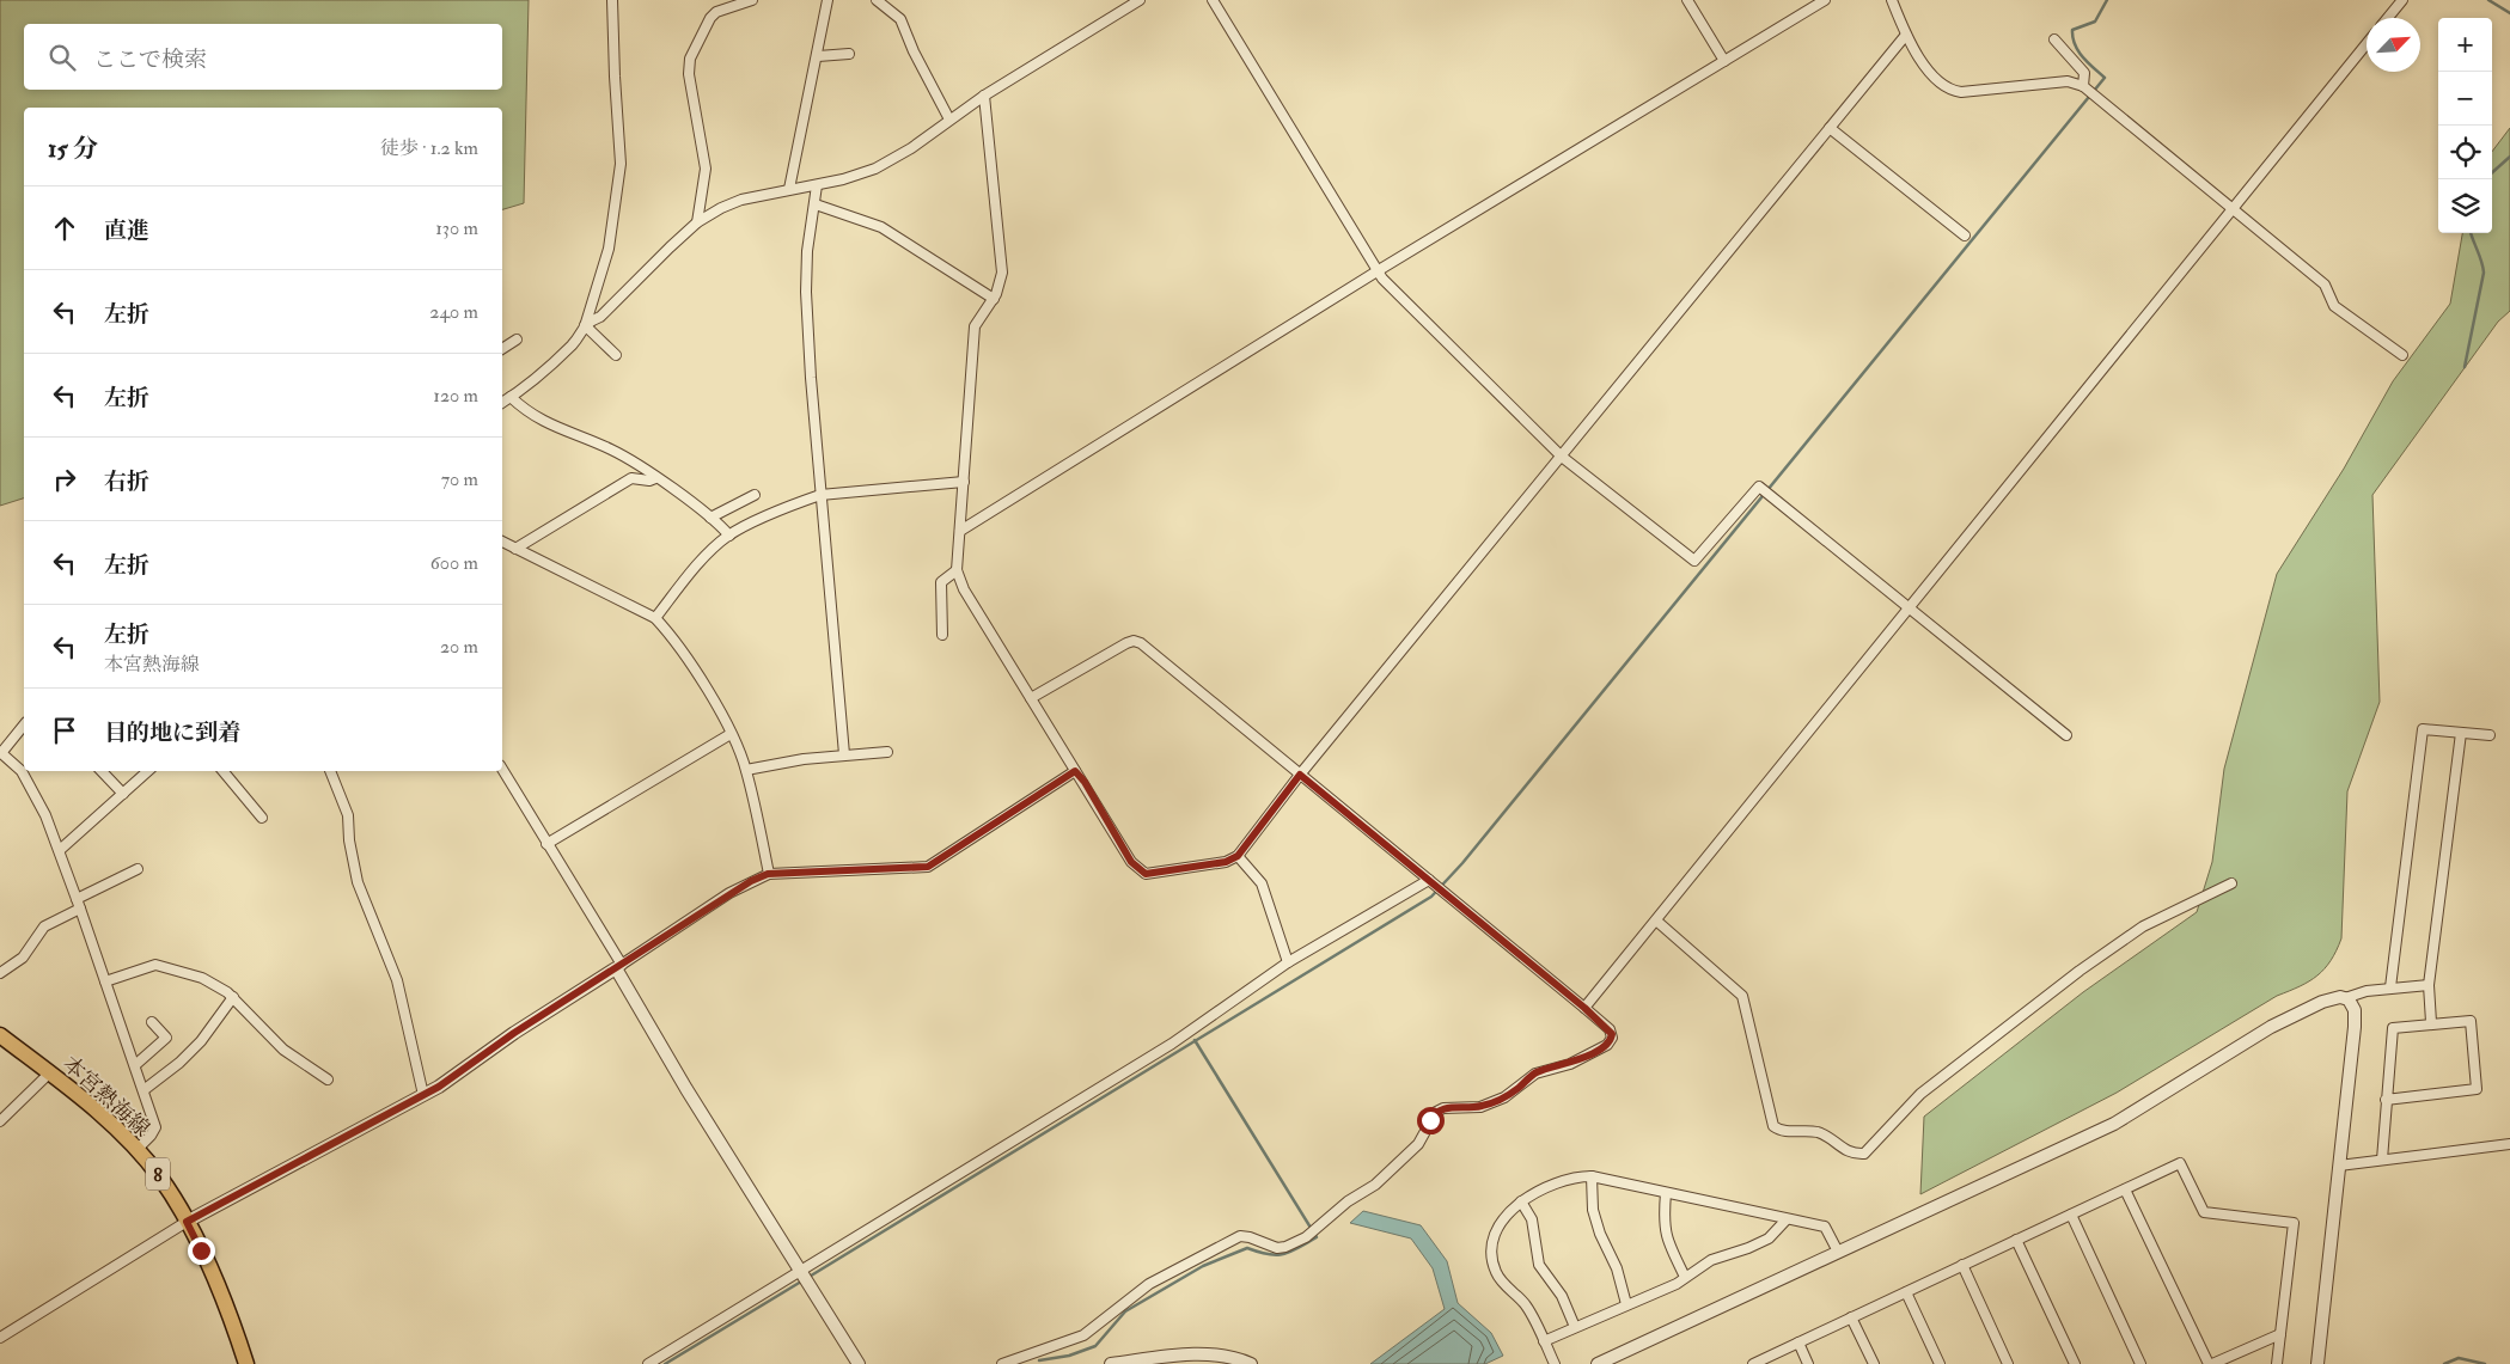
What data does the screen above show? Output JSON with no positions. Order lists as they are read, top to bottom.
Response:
{
  "streets": {
    "main road": ["本宮熱海線", "8"]
  },
  "north": "top right",
  "page": {
    "map_buttons": ["+", "−"],
    "search": "ここで検索",
    "heading": ["15 分", "徒歩 · 1.2 km"],
    "list": [
      ["直進", "130 m"],
      ["左折", "240 m"],
      ["左折", "120 m"],
      ["右折", "70 m"],
      ["左折", "600 m"],
      ["左折", "本宮熱海線", "20 m"],
      "目的地に到着"
    ]
  }
}
